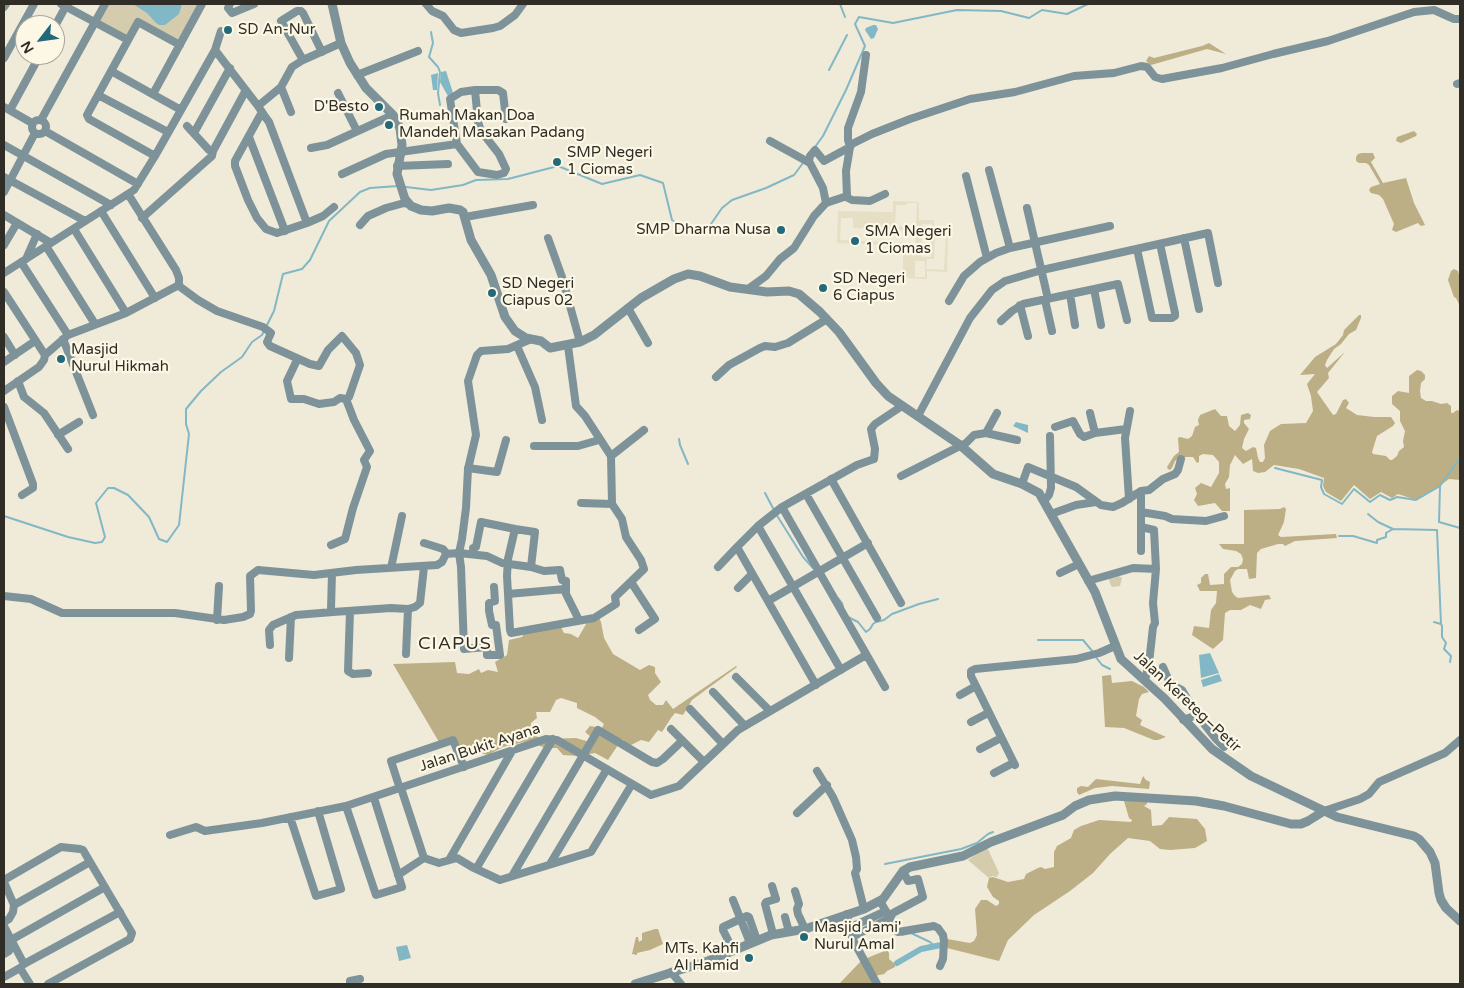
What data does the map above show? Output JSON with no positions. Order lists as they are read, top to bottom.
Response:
{
  "streets": {
    "street": ["Jalan Kereteg–Petir", "Jalan Bukit Ayana"]
  },
  "districts": ["CIAPUS"],
  "places": [
    "SD An-Nur",
    "D'Besto",
    "Rumah Makan Doa Mandeh Masakan Padang",
    "SMP Negeri 1 Ciomas",
    "SMP Dharma Nusa",
    "SMA Negeri 1 Ciomas",
    "SD Negeri 6 Ciapus",
    "SD Negeri Ciapus 02",
    "Masjid Nurul Hikmah",
    "Masjid Jami' Nurul Amal",
    "MTs. Kahfi Al Hamid"
  ],
  "north": "bottom left"
}
